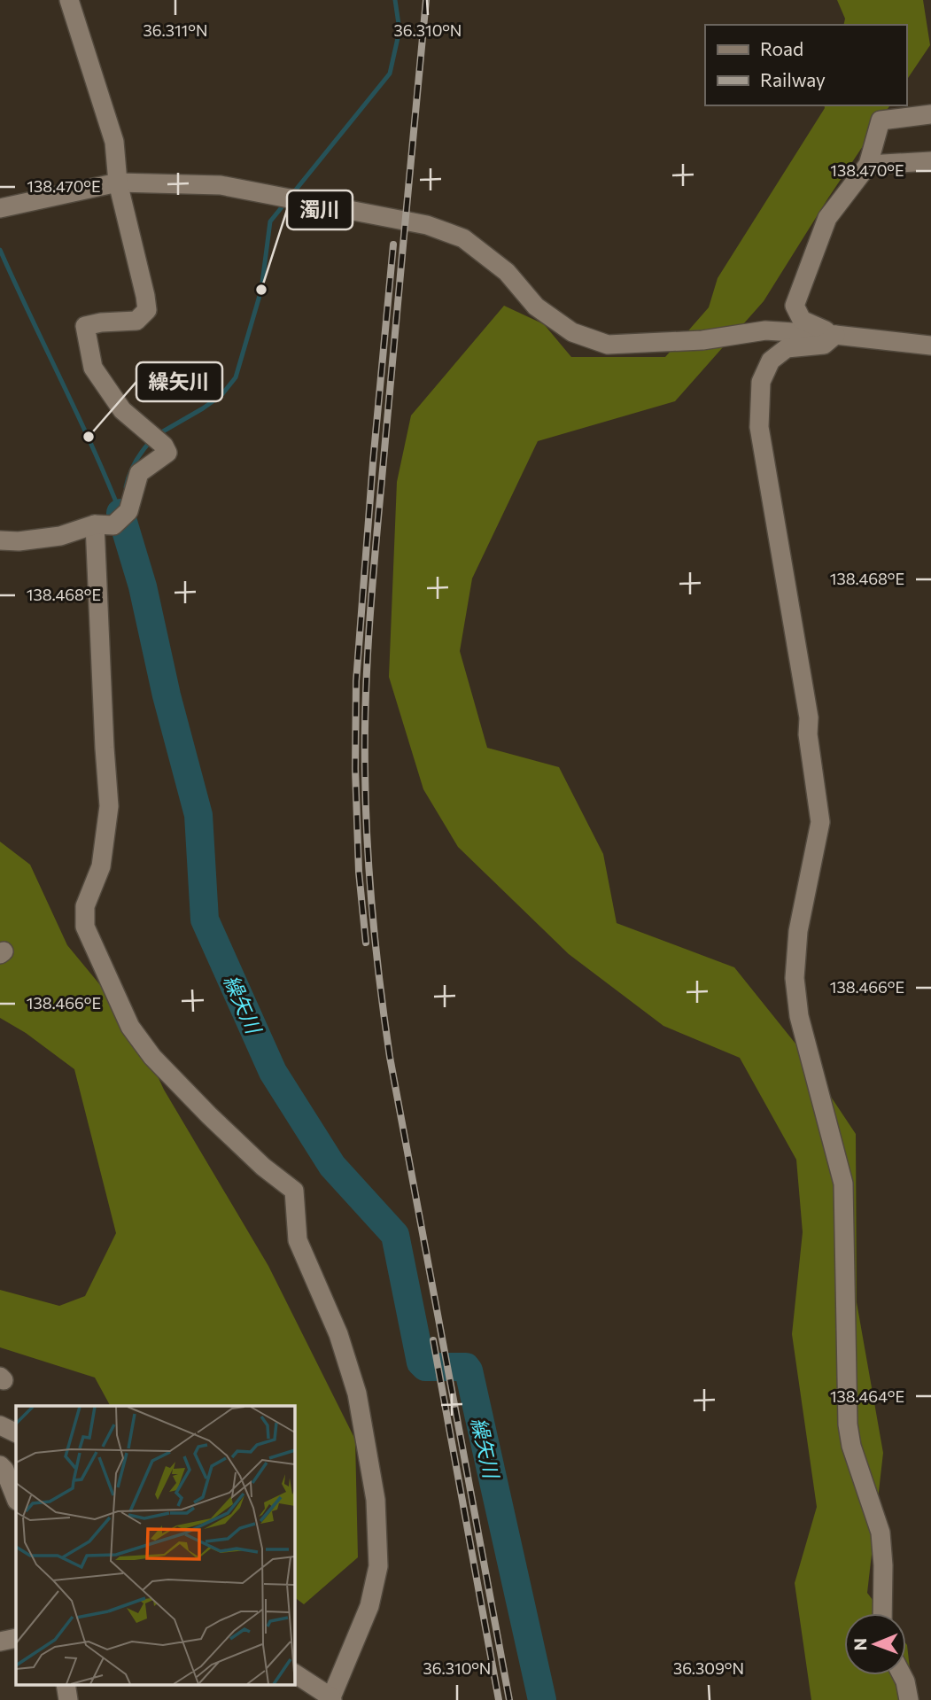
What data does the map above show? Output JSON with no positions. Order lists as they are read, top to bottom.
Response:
{
  "water": ["繰矢川"],
  "places": ["濁川", "繰矢川"],
  "legend": ["Road", "Railway"],
  "north": "left",
  "coordinates": [
    "36.311°N",
    "36.310°N",
    "138.470°E",
    "138.468°E",
    "138.466°E",
    "138.464°E",
    "36.309°N"
  ]
}
